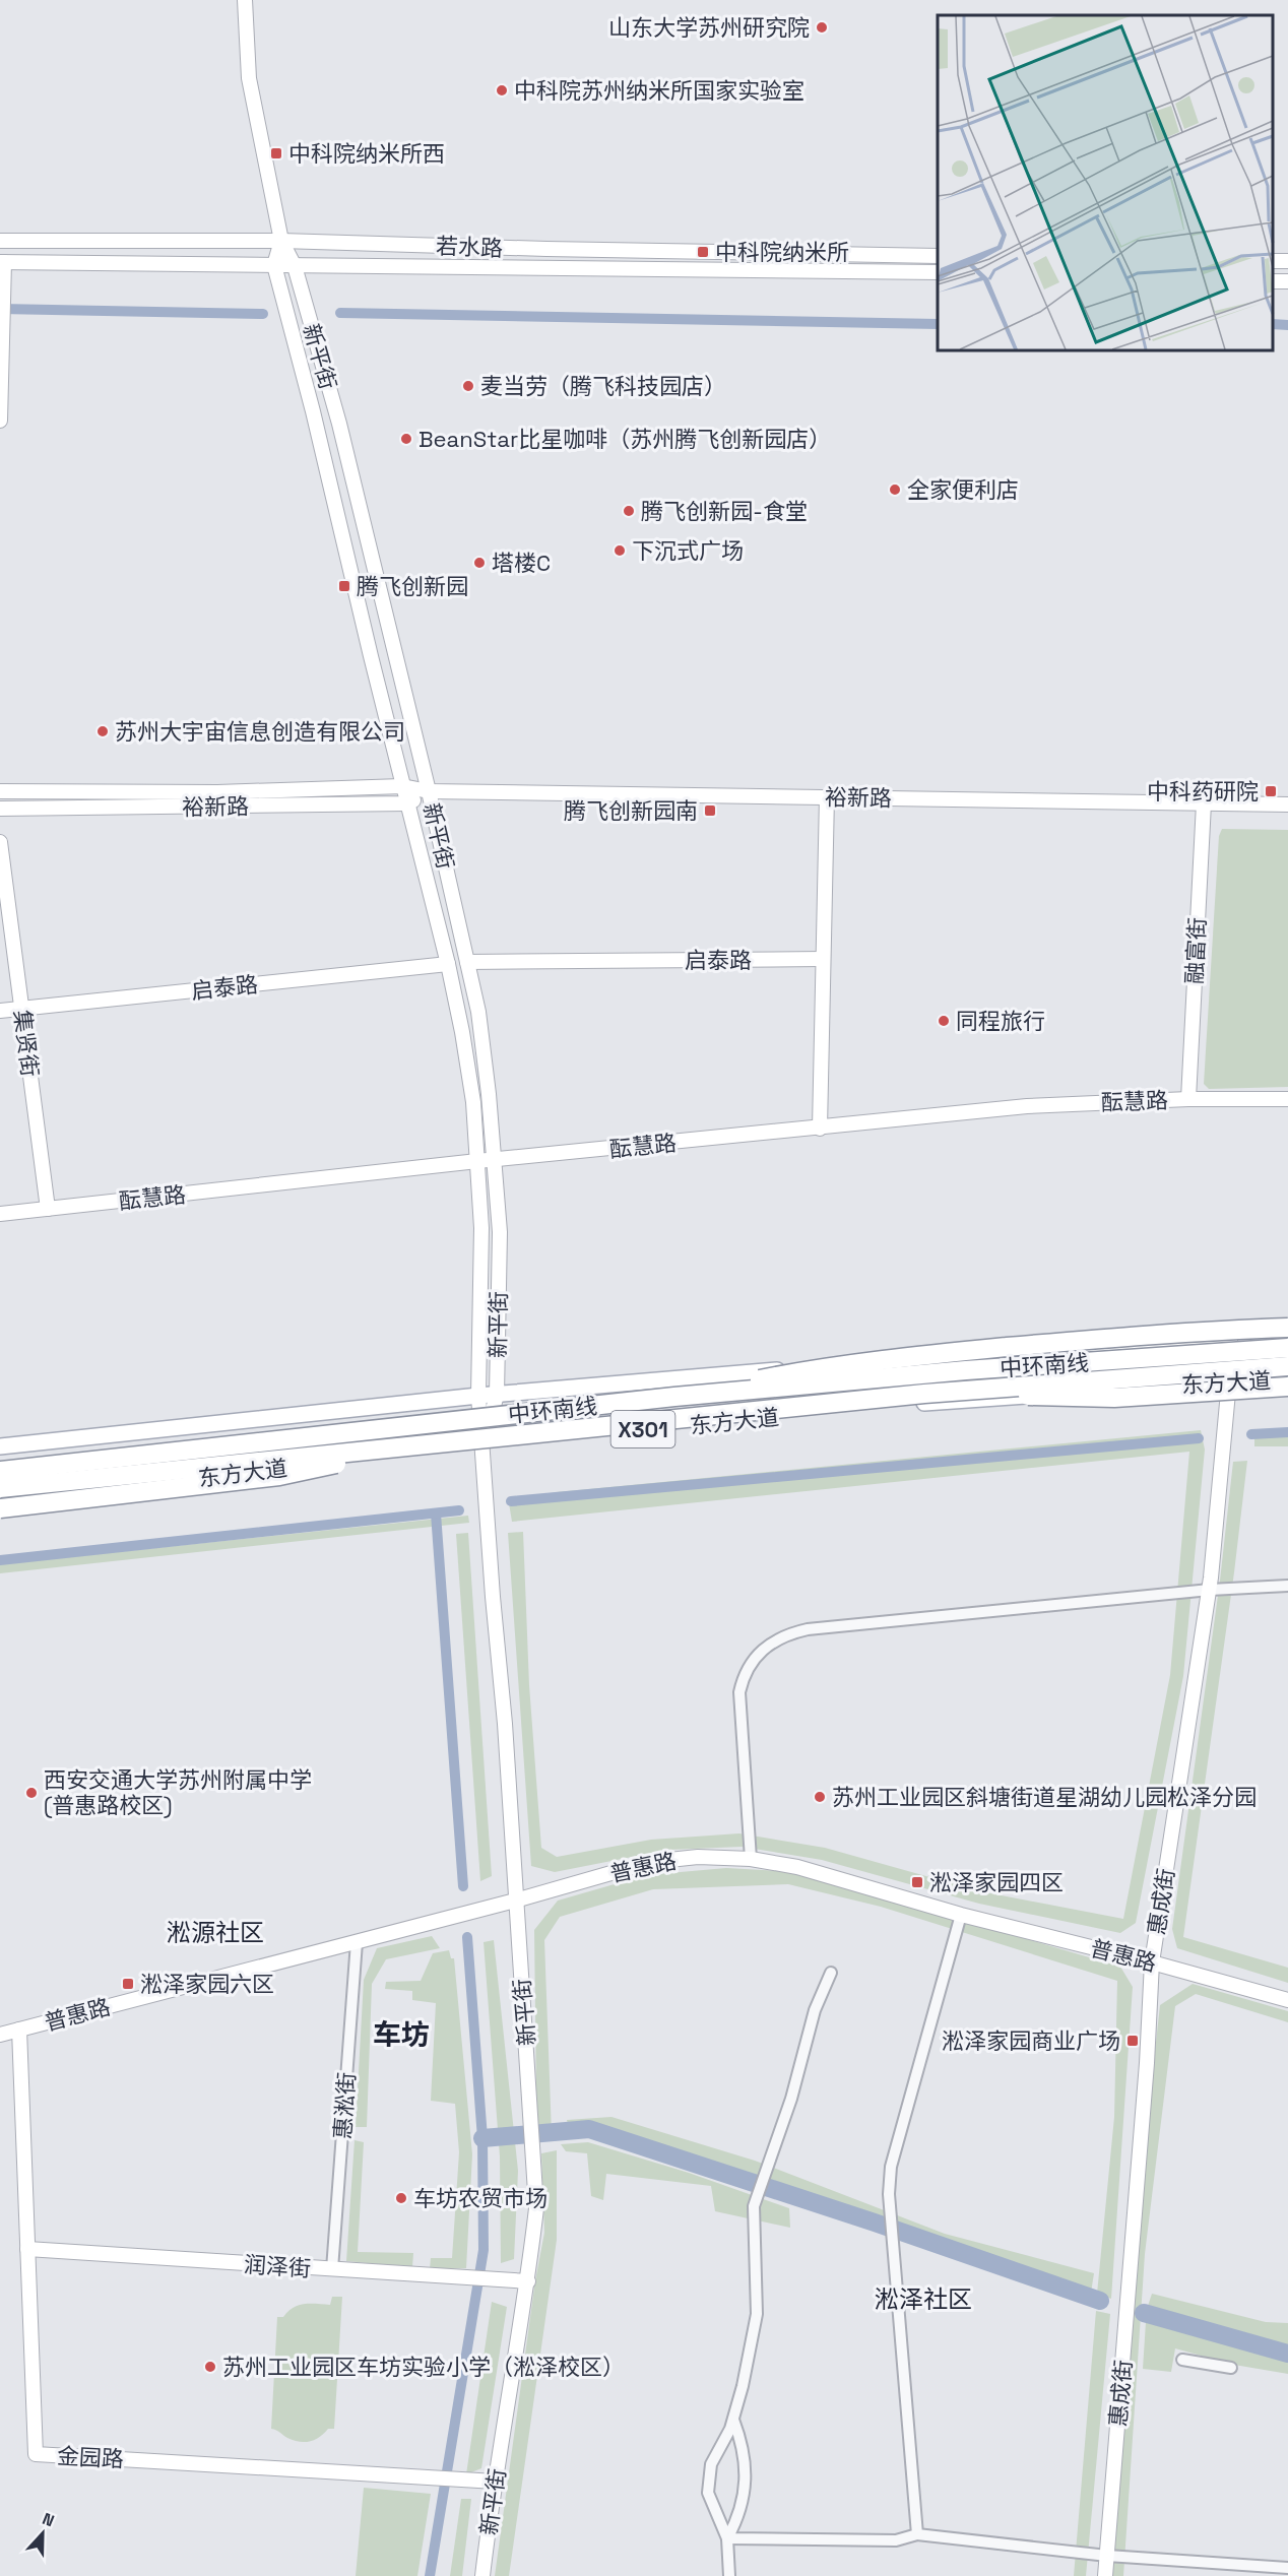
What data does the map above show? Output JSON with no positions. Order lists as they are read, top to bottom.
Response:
{
  "streets": {
    "highway": ["中环南线"],
    "main road": ["东方大道", "X301"],
    "street": [
      "若水路",
      "新平街",
      "裕新路",
      "融富街",
      "启泰路",
      "集贤街",
      "酝慧路",
      "普惠路",
      "惠成街",
      "惠淞街",
      "润泽街",
      "金园路"
    ]
  },
  "crossings": [
    ["若水路", "新平街"],
    ["新平街", "裕新路"],
    ["新平街", "启泰路"],
    ["新平街", "酝慧路"],
    ["新平街", "东方大道"],
    ["新平街", "普惠路"],
    ["新平街", "润泽街"],
    ["新平街", "金园路"],
    ["裕新路", "融富街"],
    ["融富街", "酝慧路"],
    ["启泰路", "集贤街"],
    ["集贤街", "酝慧路"],
    ["东方大道", "惠成街"],
    ["普惠路", "惠成街"],
    ["普惠路", "惠淞街"],
    ["普惠路", "金园路"],
    ["惠淞街", "润泽街"],
    ["润泽街", "金园路"]
  ],
  "districts": ["淞源社区", "车坊", "淞泽社区"],
  "places": {
    "other": [
      "山东大学苏州研究院",
      "中科院苏州纳米所国家实验室",
      "麦当劳（腾飞科技园店）",
      "BeanStar比星咖啡（苏州腾飞创新园店）",
      "全家便利店",
      "腾飞创新园-食堂",
      "下沉式广场",
      "塔楼C",
      "苏州大宇宙信息创造有限公司",
      "同程旅行",
      "西安交通大学苏州附属中学 (普惠路校区)",
      "苏州工业园区斜塘街道星湖幼儿园松泽分园",
      "车坊农贸市场",
      "苏州工业园区车坊实验小学（淞泽校区）"
    ],
    "transit": [
      "中科院纳米所西",
      "中科院纳米所",
      "腾飞创新园",
      "中科药研院",
      "腾飞创新园南",
      "淞泽家园四区",
      "淞泽家园六区",
      "淞泽家园商业广场"
    ]
  },
  "north": "top"
}
